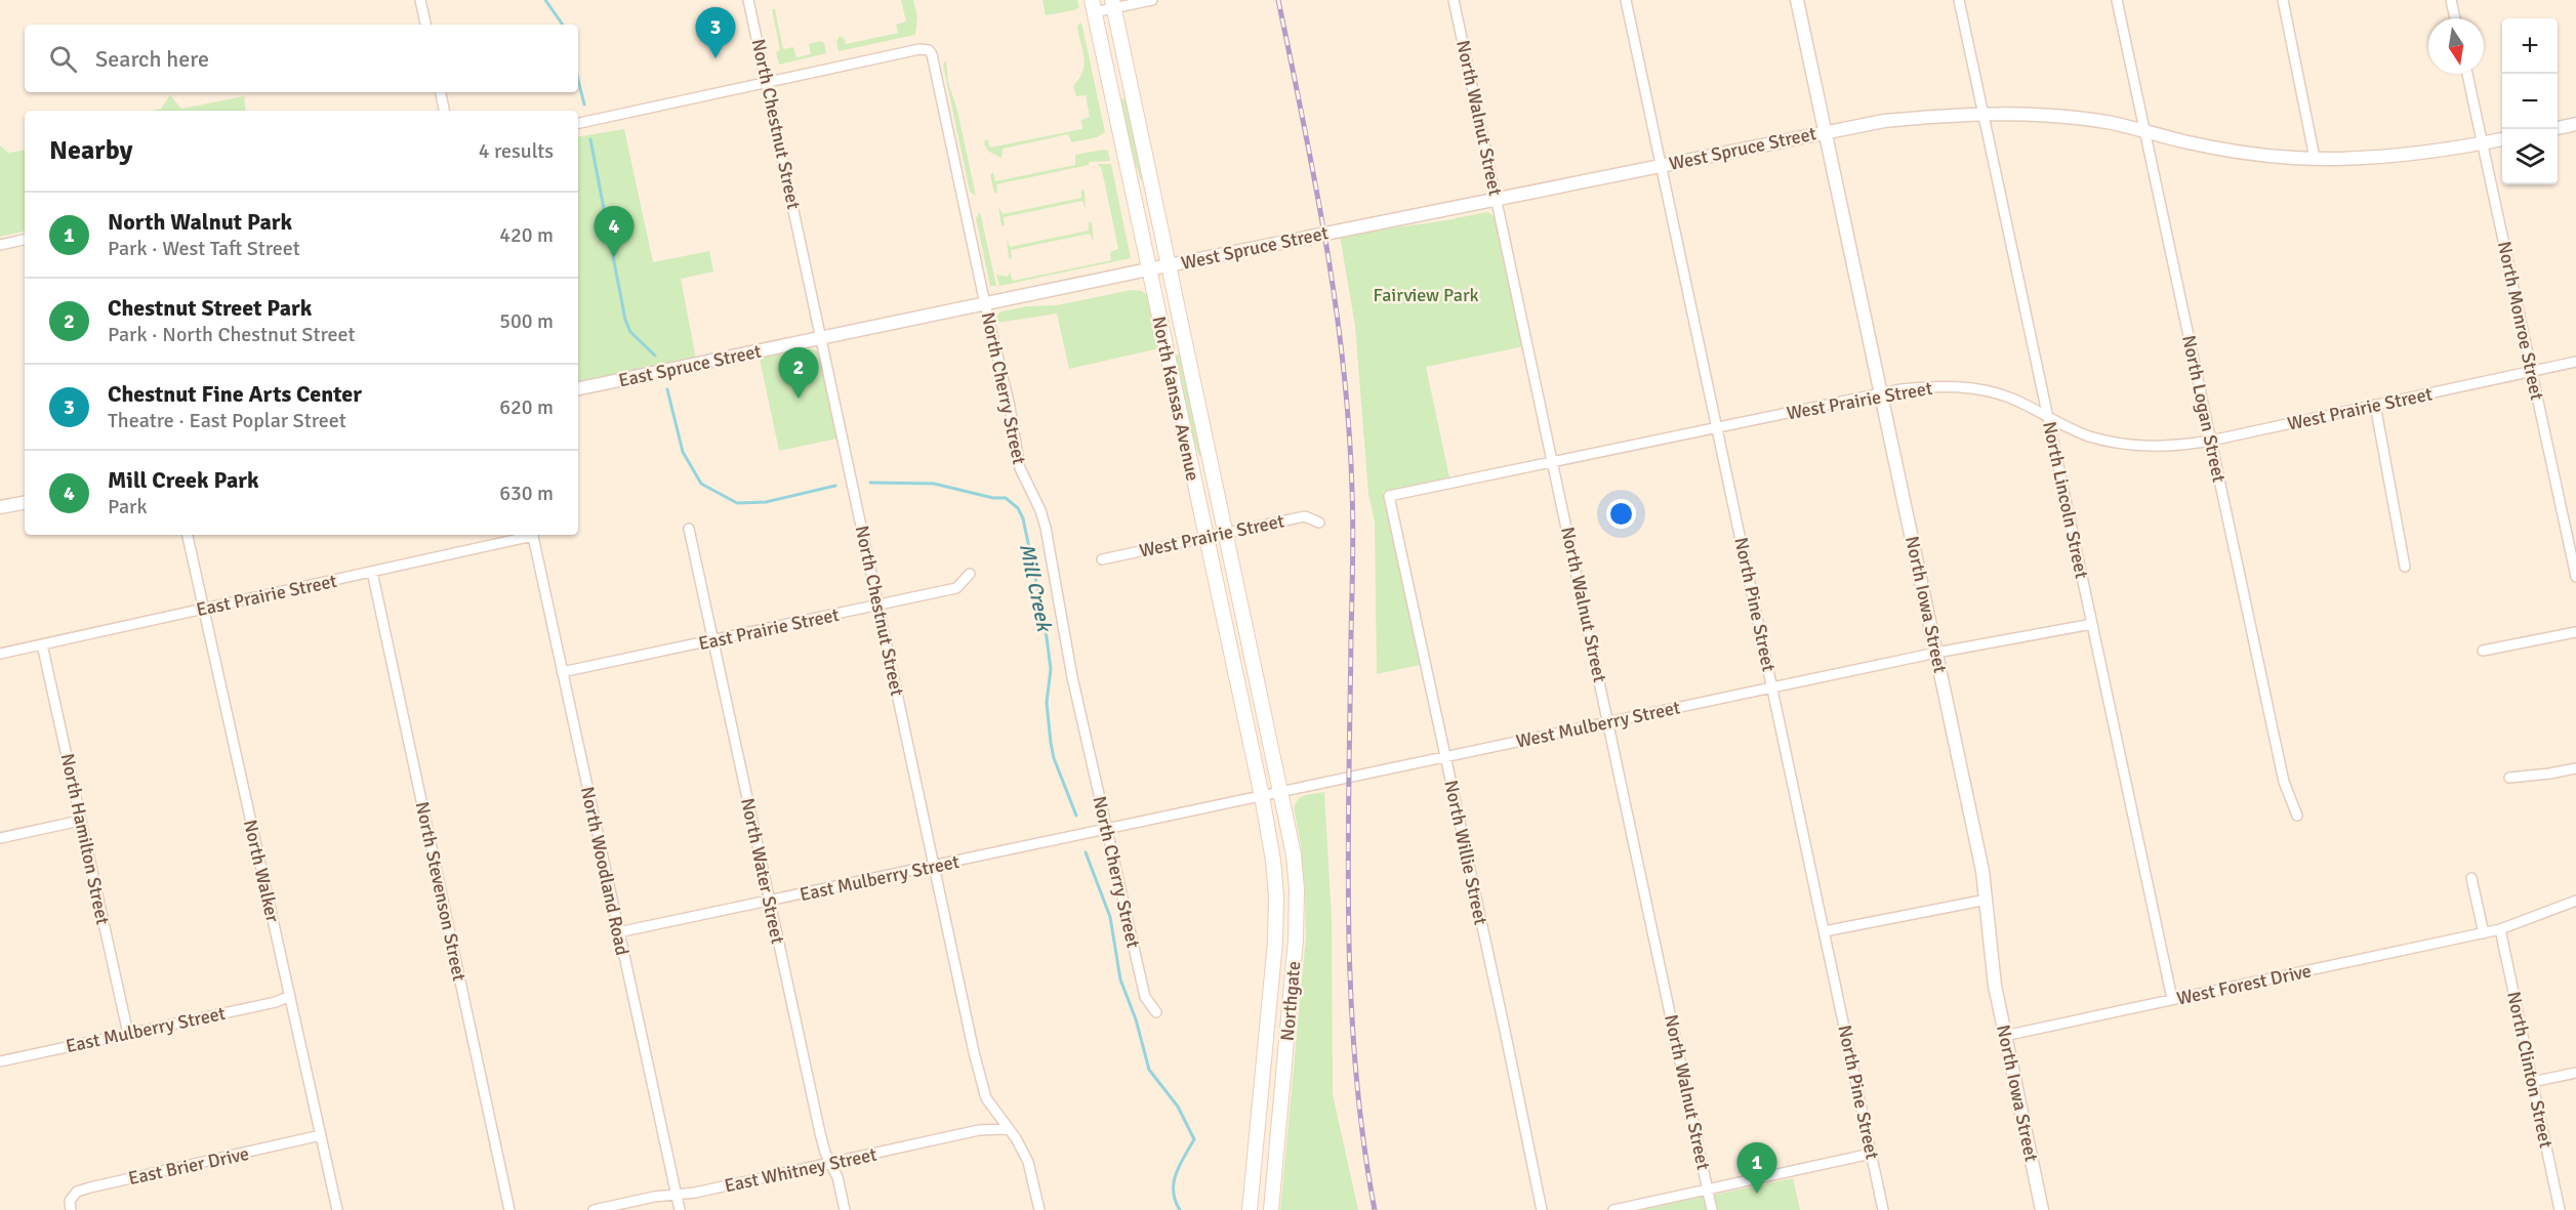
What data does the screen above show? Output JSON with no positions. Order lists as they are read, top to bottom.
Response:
{
  "streets": {
    "main road": ["North Kansas Avenue", "Northgate"],
    "street": [
      "North Walnut Street",
      "North Chestnut Street",
      "West Spruce Street",
      "North Monroe Street",
      "East Spruce Street",
      "North Cherry Street",
      "West Prairie Street",
      "North Logan Street",
      "North Lincoln Street",
      "East Prairie Street",
      "North Pine Street",
      "North Iowa Street",
      "West Mulberry Street",
      "North Hamilton Street",
      "North Willie Street",
      "North Walker",
      "North Woodland Road",
      "North Water Street",
      "East Mulberry Street",
      "North Stevenson Street",
      "West Forest Drive",
      "North Clinton Street",
      "East Brier Drive",
      "East Whitney Street"
    ]
  },
  "crossings": [
    ["North Walnut Street", "West Spruce Street"],
    ["North Walnut Street", "West Prairie Street"],
    ["North Walnut Street", "West Mulberry Street"],
    ["North Chestnut Street", "East Spruce Street"],
    ["North Chestnut Street", "North Cherry Street"],
    ["North Chestnut Street", "East Prairie Street"],
    ["North Chestnut Street", "East Mulberry Street"],
    ["North Chestnut Street", "East Whitney Street"],
    ["West Spruce Street", "North Monroe Street"],
    ["West Spruce Street", "East Spruce Street"],
    ["West Spruce Street", "North Cherry Street"],
    ["West Spruce Street", "North Kansas Avenue"],
    ["West Spruce Street", "North Logan Street"],
    ["West Spruce Street", "North Lincoln Street"],
    ["West Spruce Street", "North Pine Street"],
    ["West Spruce Street", "North Iowa Street"],
    ["North Monroe Street", "West Prairie Street"],
    ["East Spruce Street", "North Cherry Street"],
    ["North Cherry Street", "West Mulberry Street"],
    ["North Cherry Street", "East Mulberry Street"],
    ["North Kansas Avenue", "West Prairie Street"],
    ["North Kansas Avenue", "West Mulberry Street"],
    ["North Kansas Avenue", "Northgate"],
    ["West Prairie Street", "North Logan Street"],
    ["West Prairie Street", "North Lincoln Street"],
    ["West Prairie Street", "North Pine Street"],
    ["West Prairie Street", "North Iowa Street"],
    ["West Prairie Street", "North Willie Street"],
    ["North Lincoln Street", "West Mulberry Street"],
    ["North Lincoln Street", "West Forest Drive"],
    ["East Prairie Street", "North Hamilton Street"],
    ["East Prairie Street", "North Walker"],
    ["East Prairie Street", "North Woodland Road"],
    ["East Prairie Street", "North Water Street"],
    ["East Prairie Street", "North Stevenson Street"],
    ["North Pine Street", "West Mulberry Street"],
    ["North Iowa Street", "West Mulberry Street"],
    ["North Iowa Street", "West Forest Drive"],
    ["West Mulberry Street", "North Willie Street"],
    ["West Mulberry Street", "East Mulberry Street"],
    ["West Mulberry Street", "Northgate"],
    ["North Hamilton Street", "East Mulberry Street"],
    ["North Walker", "East Mulberry Street"],
    ["North Walker", "East Brier Drive"],
    ["North Woodland Road", "East Mulberry Street"],
    ["North Woodland Road", "East Whitney Street"],
    ["North Water Street", "East Mulberry Street"],
    ["North Water Street", "East Whitney Street"],
    ["West Forest Drive", "North Clinton Street"]
  ],
  "water": ["Mill Creek"],
  "parks": ["Fairview Park"],
  "north": "bottom",
  "page": {
    "pins": [
      "3",
      "4",
      "2",
      "1"
    ],
    "map_buttons": ["+", "−"],
    "search": "Search here",
    "heading": ["Nearby", "4 results"],
    "list": [
      {
        "mark": "1",
        "name": "North Walnut Park",
        "note": "Park · West Taft Street",
        "value": "420 m"
      },
      {
        "mark": "2",
        "name": "Chestnut Street Park",
        "note": "Park · North Chestnut Street",
        "value": "500 m"
      },
      {
        "mark": "3",
        "name": "Chestnut Fine Arts Center",
        "note": "Theatre · East Poplar Street",
        "value": "620 m"
      },
      {
        "mark": "4",
        "name": "Mill Creek Park",
        "note": "Park",
        "value": "630 m"
      }
    ]
  }
}
